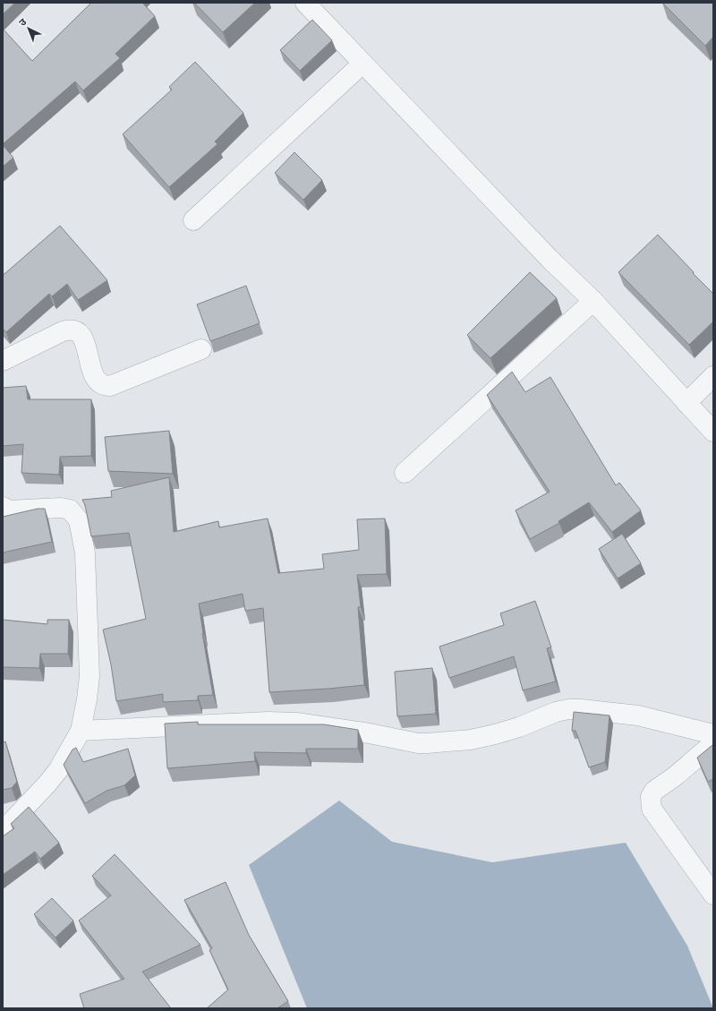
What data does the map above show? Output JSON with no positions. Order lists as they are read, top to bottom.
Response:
{
  "north": "top left"
}
